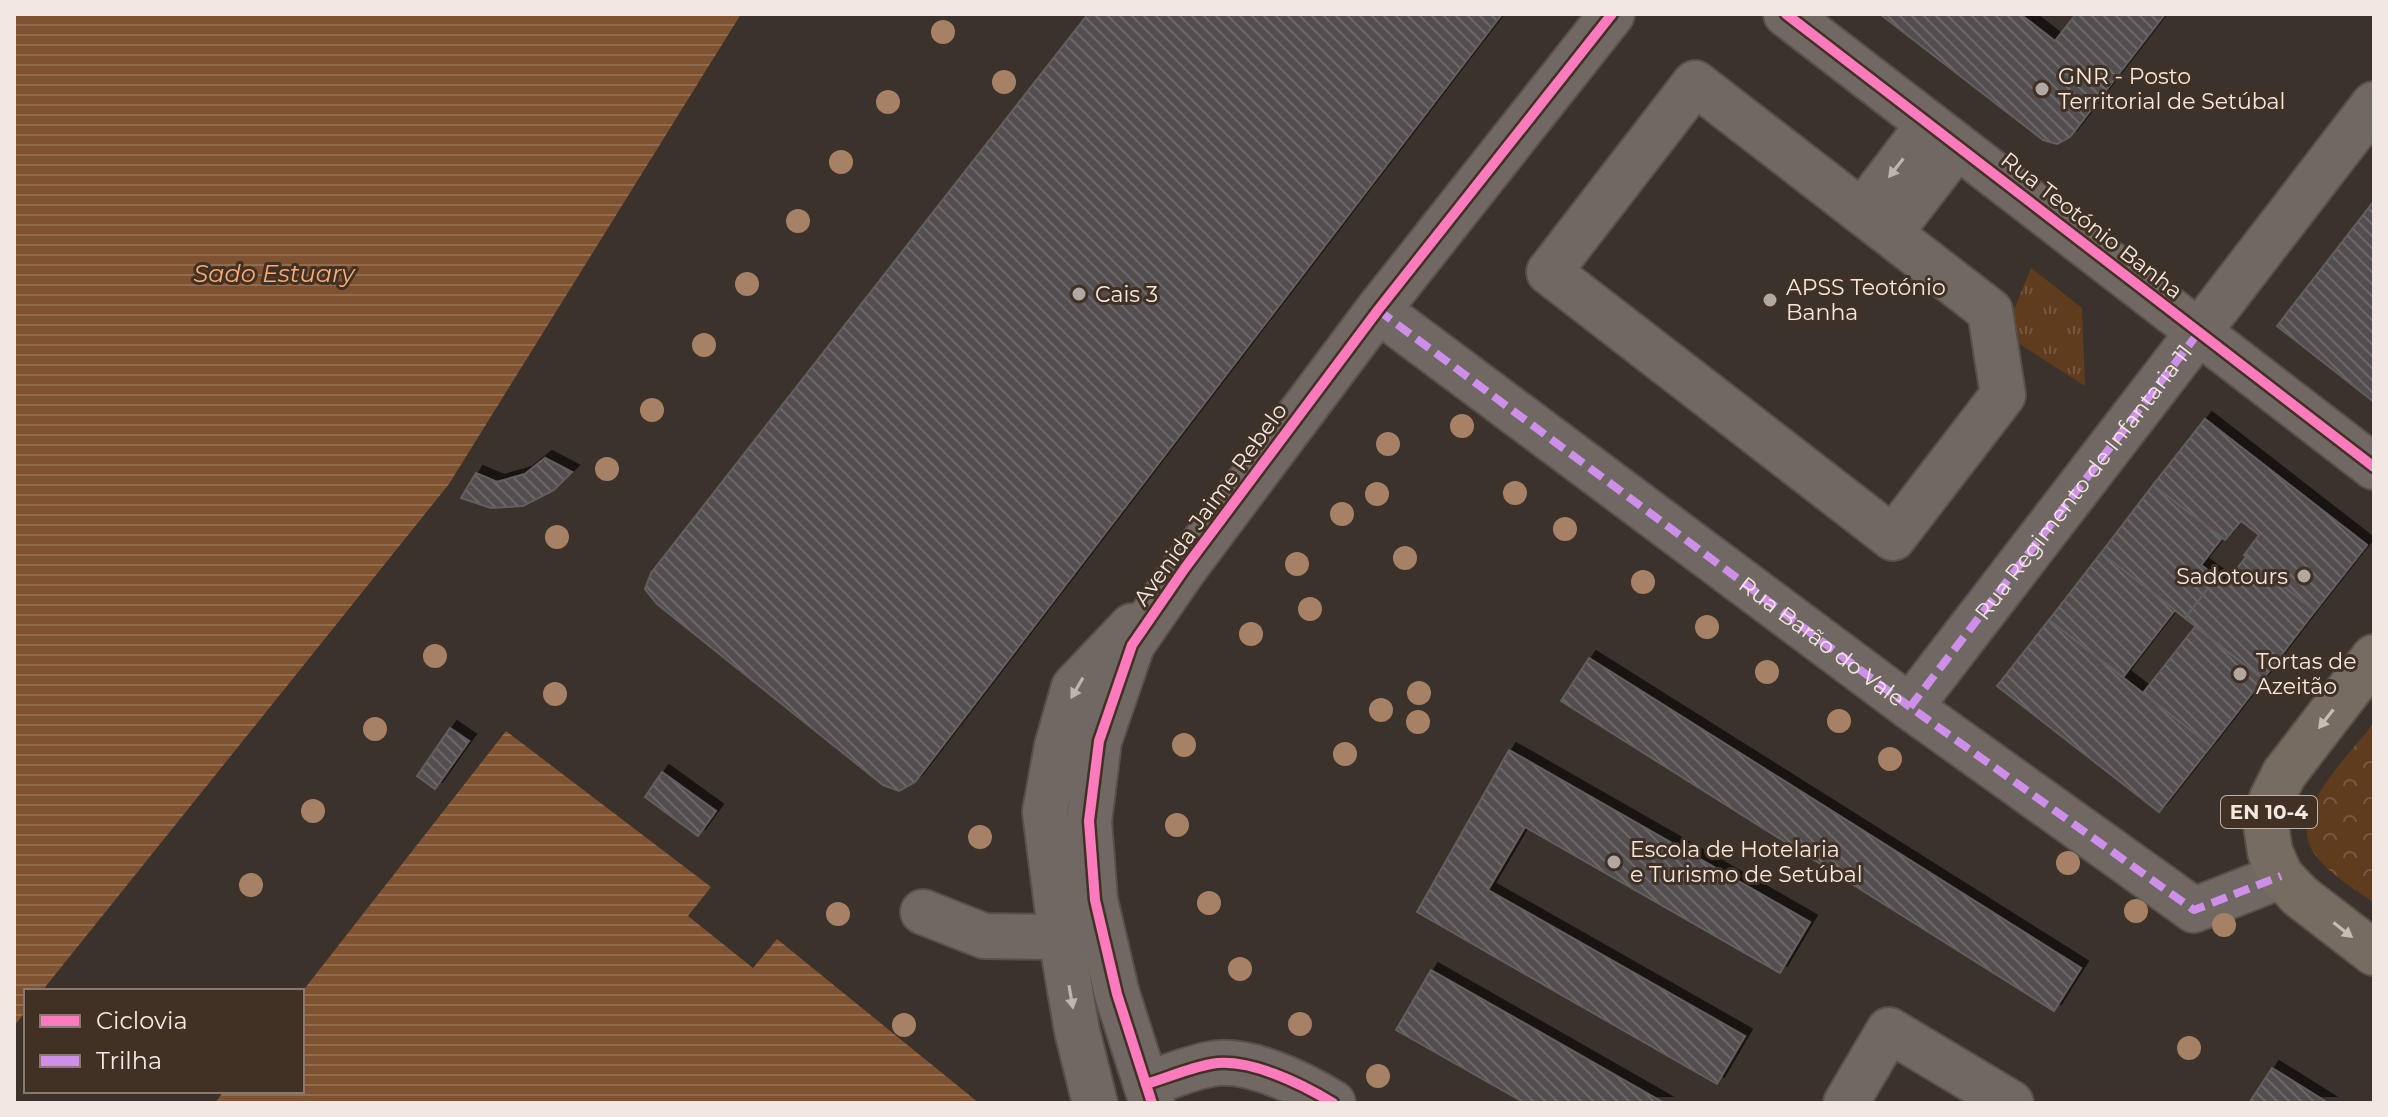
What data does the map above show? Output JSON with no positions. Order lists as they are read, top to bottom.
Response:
{
  "streets": {
    "main road": ["EN 10-4"],
    "street": [
      "Rua Teotónio Banha",
      "Rua Regimento de Infantaria 11",
      "Avenida Jaime Rebelo",
      "Rua Barão do Vale"
    ]
  },
  "crossings": [
    ["Rua Teotónio Banha", "Rua Regimento de Infantaria 11"],
    ["Rua Regimento de Infantaria 11", "Rua Barão do Vale"],
    ["Avenida Jaime Rebelo", "Rua Barão do Vale"],
    ["Rua Barão do Vale", "EN 10-4"]
  ],
  "water": ["Sado Estuary"],
  "places": [
    "GNR - Posto Territorial de Setúbal",
    "Cais 3",
    "APSS Teotónio Banha",
    "Sadotours",
    "Tortas de Azeitão",
    "Escola de Hotelaria e Turismo de Setúbal"
  ],
  "legend": ["Ciclovia", "Trilha"]
}
